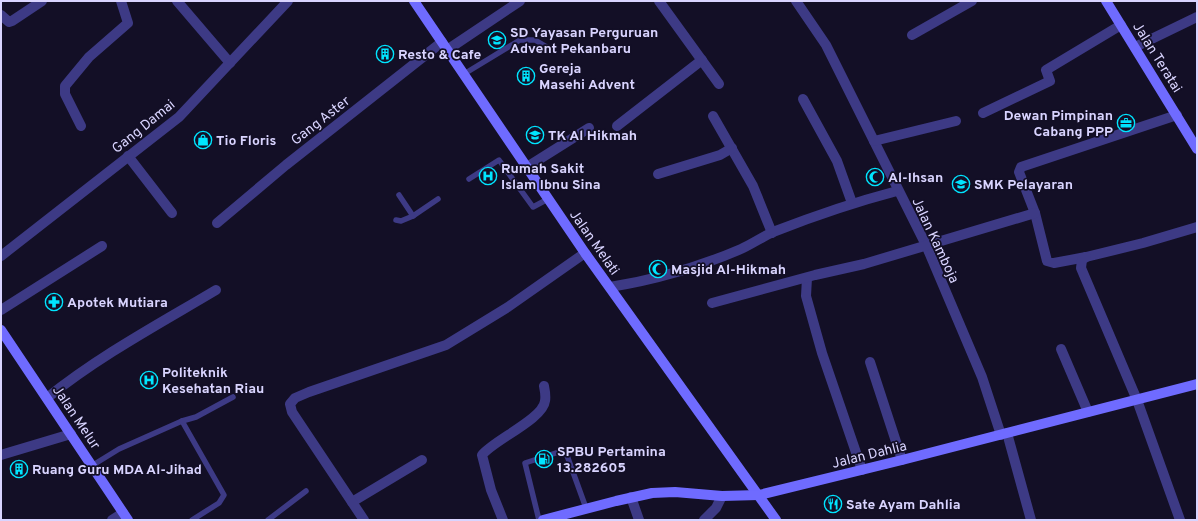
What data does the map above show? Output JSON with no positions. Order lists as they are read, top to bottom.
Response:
{
  "streets": {
    "street": [
      "Jalan Teratai",
      "Gang Aster",
      "Gang Damai",
      "Jalan Kamboja",
      "Jalan Melati",
      "Jalan Melur",
      "Jalan Dahlia"
    ]
  },
  "crossings": [
    ["Gang Aster", "Jalan Melati"],
    ["Jalan Kamboja", "Jalan Dahlia"],
    ["Jalan Melati", "Jalan Dahlia"]
  ],
  "places": {
    "school or university": ["SD Yayasan Perguruan Advent Pekanbaru", "TK Al Hikmah", "SMK Pelayaran"],
    "building": ["Resto & Cafe", "Gereja Masehi Advent", "Ruang Guru MDA Al-Jihad"],
    "office": ["Dewan Pimpinan Cabang PPP"],
    "shop": ["Tio Floris"],
    "hospital": ["Rumah Sakit Islam Ibnu Sina", "Politeknik Kesehatan Riau"],
    "mosque": ["Al-Ihsan", "Masjid Al-Hikmah"],
    "pharmacy": ["Apotek Mutiara"],
    "fuel station": ["SPBU Pertamina 13.282605"],
    "restaurant": ["Sate Ayam Dahlia"]
  }
}
